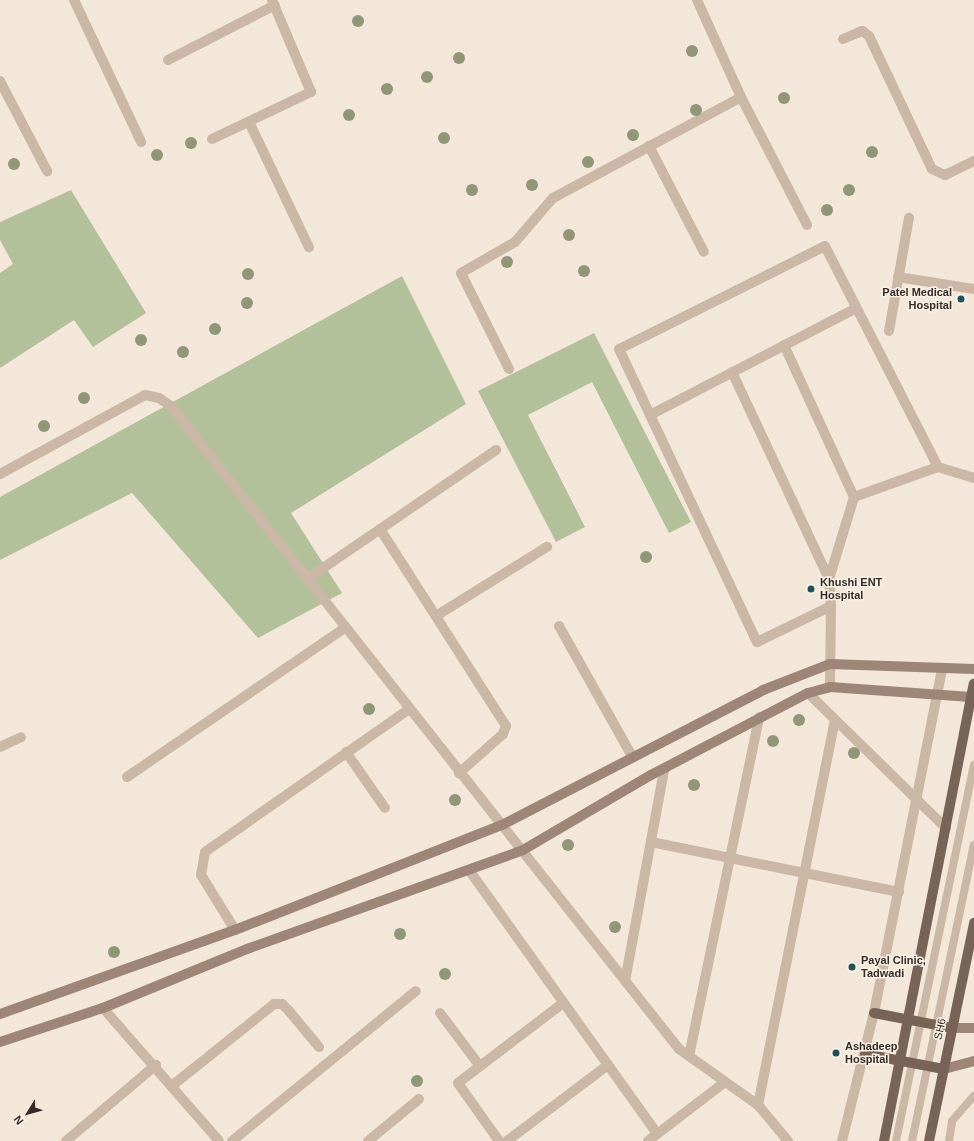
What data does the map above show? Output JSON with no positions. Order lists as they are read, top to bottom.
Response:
{
  "streets": {
    "main road": ["SH6"]
  },
  "places": [
    "Patel Medical Hospital",
    "Khushi ENT Hospital",
    "Payal Clinic, Tadwadi",
    "Ashadeep Hospital"
  ],
  "north": "bottom left"
}
